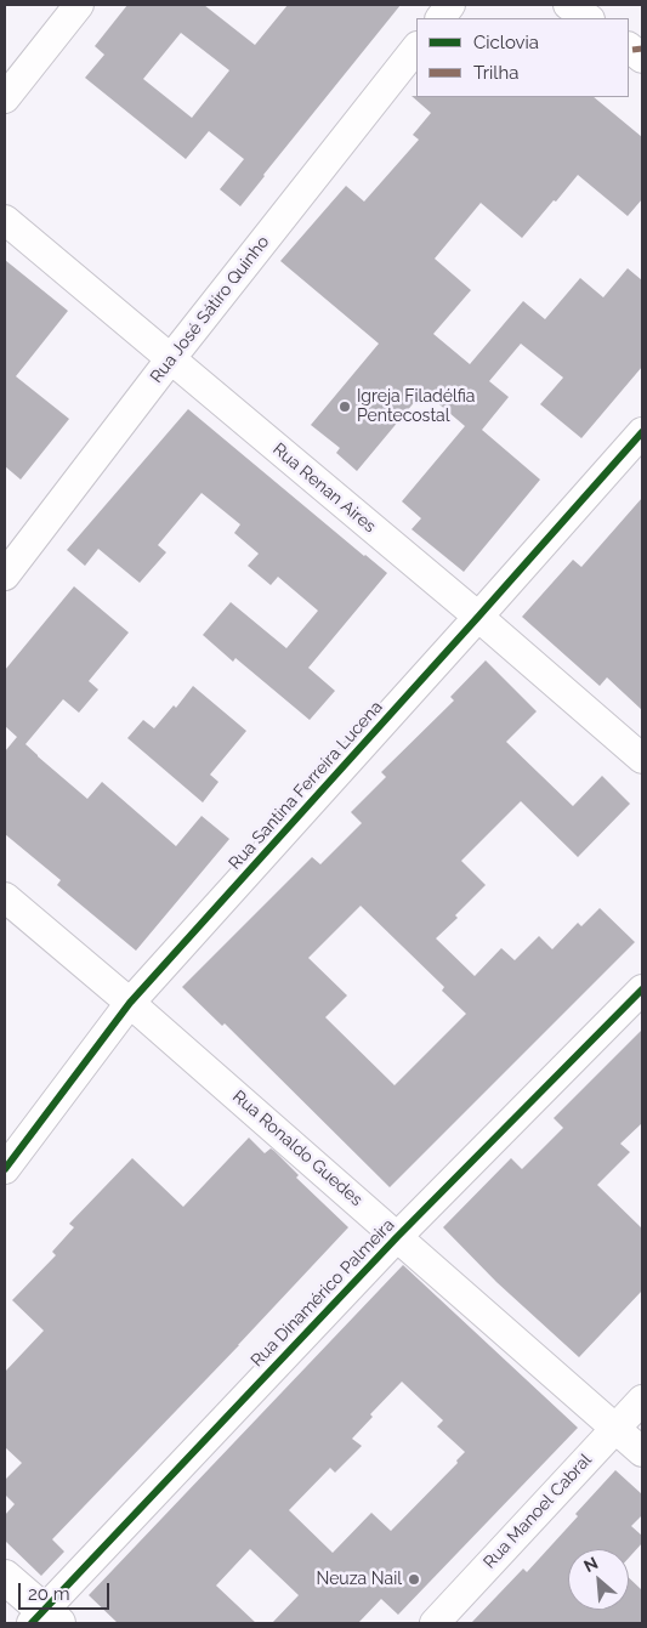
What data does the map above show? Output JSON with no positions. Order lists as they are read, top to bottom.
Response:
{
  "streets": {
    "street": [
      "Rua José Sátiro Quinho",
      "Rua Renan Aires",
      "Rua Santina Ferreira Lucena",
      "Rua Ronaldo Guedes",
      "Rua Dinamérico Palmeira",
      "Rua Manoel Cabral"
    ]
  },
  "crossings": [
    ["Rua José Sátiro Quinho", "Rua Renan Aires"],
    ["Rua Renan Aires", "Rua Santina Ferreira Lucena"],
    ["Rua Santina Ferreira Lucena", "Rua Ronaldo Guedes"],
    ["Rua Ronaldo Guedes", "Rua Dinamérico Palmeira"],
    ["Rua Ronaldo Guedes", "Rua Manoel Cabral"]
  ],
  "places": ["Igreja Filadélfia Pentecostal", "Neuza Nail"],
  "legend": ["Ciclovia", "Trilha"],
  "scale_bar": "20 m",
  "north": "top left"
}
